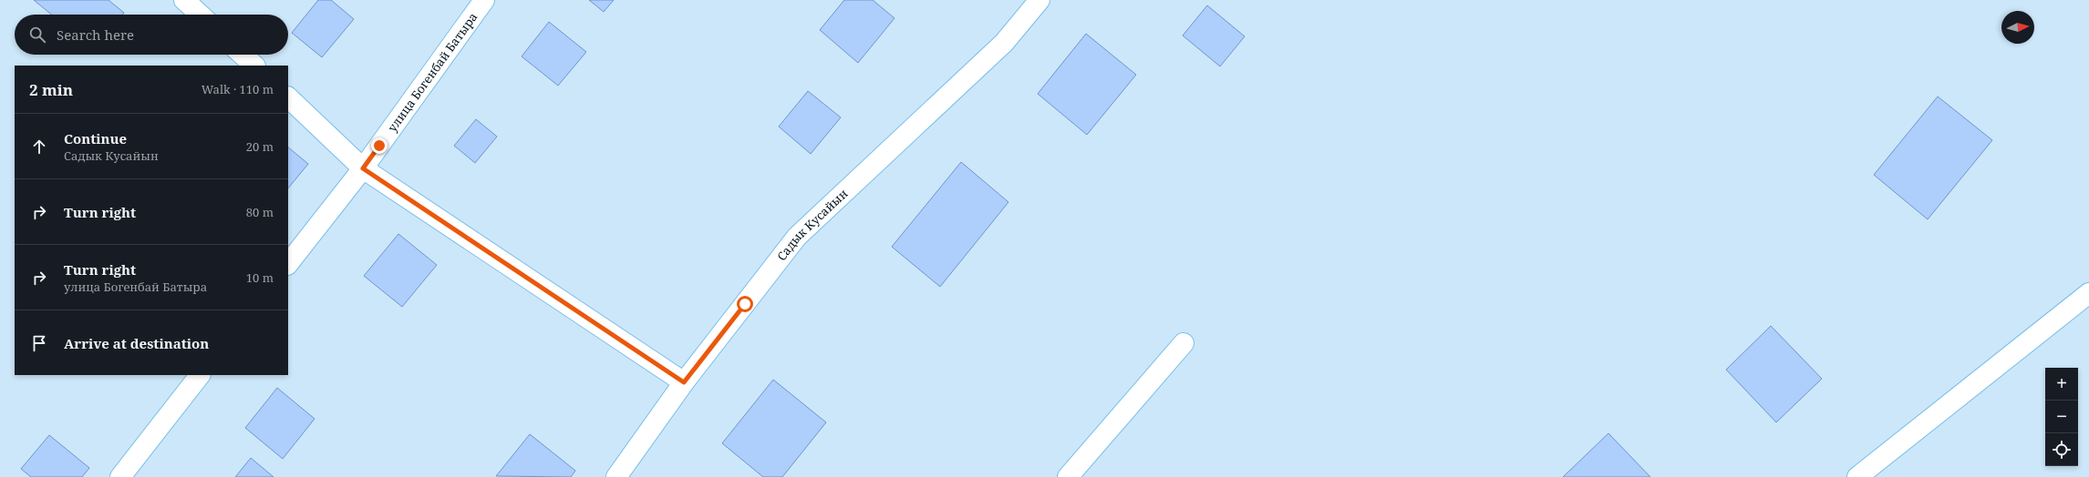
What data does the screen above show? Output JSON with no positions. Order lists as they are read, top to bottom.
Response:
{
  "streets": {
    "street": ["улица Богенбай Батыра", "Садык Кусайын"]
  },
  "north": "right",
  "page": {
    "search": "Search here",
    "heading": ["2 min", "Walk · 110 m"],
    "list": [
      ["Continue", "Садык Кусайын", "20 m"],
      ["Turn right", "80 m"],
      ["Turn right", "улица Богенбай Батыра", "10 m"],
      "Arrive at destination"
    ],
    "map_buttons": ["+", "−"]
  }
}
